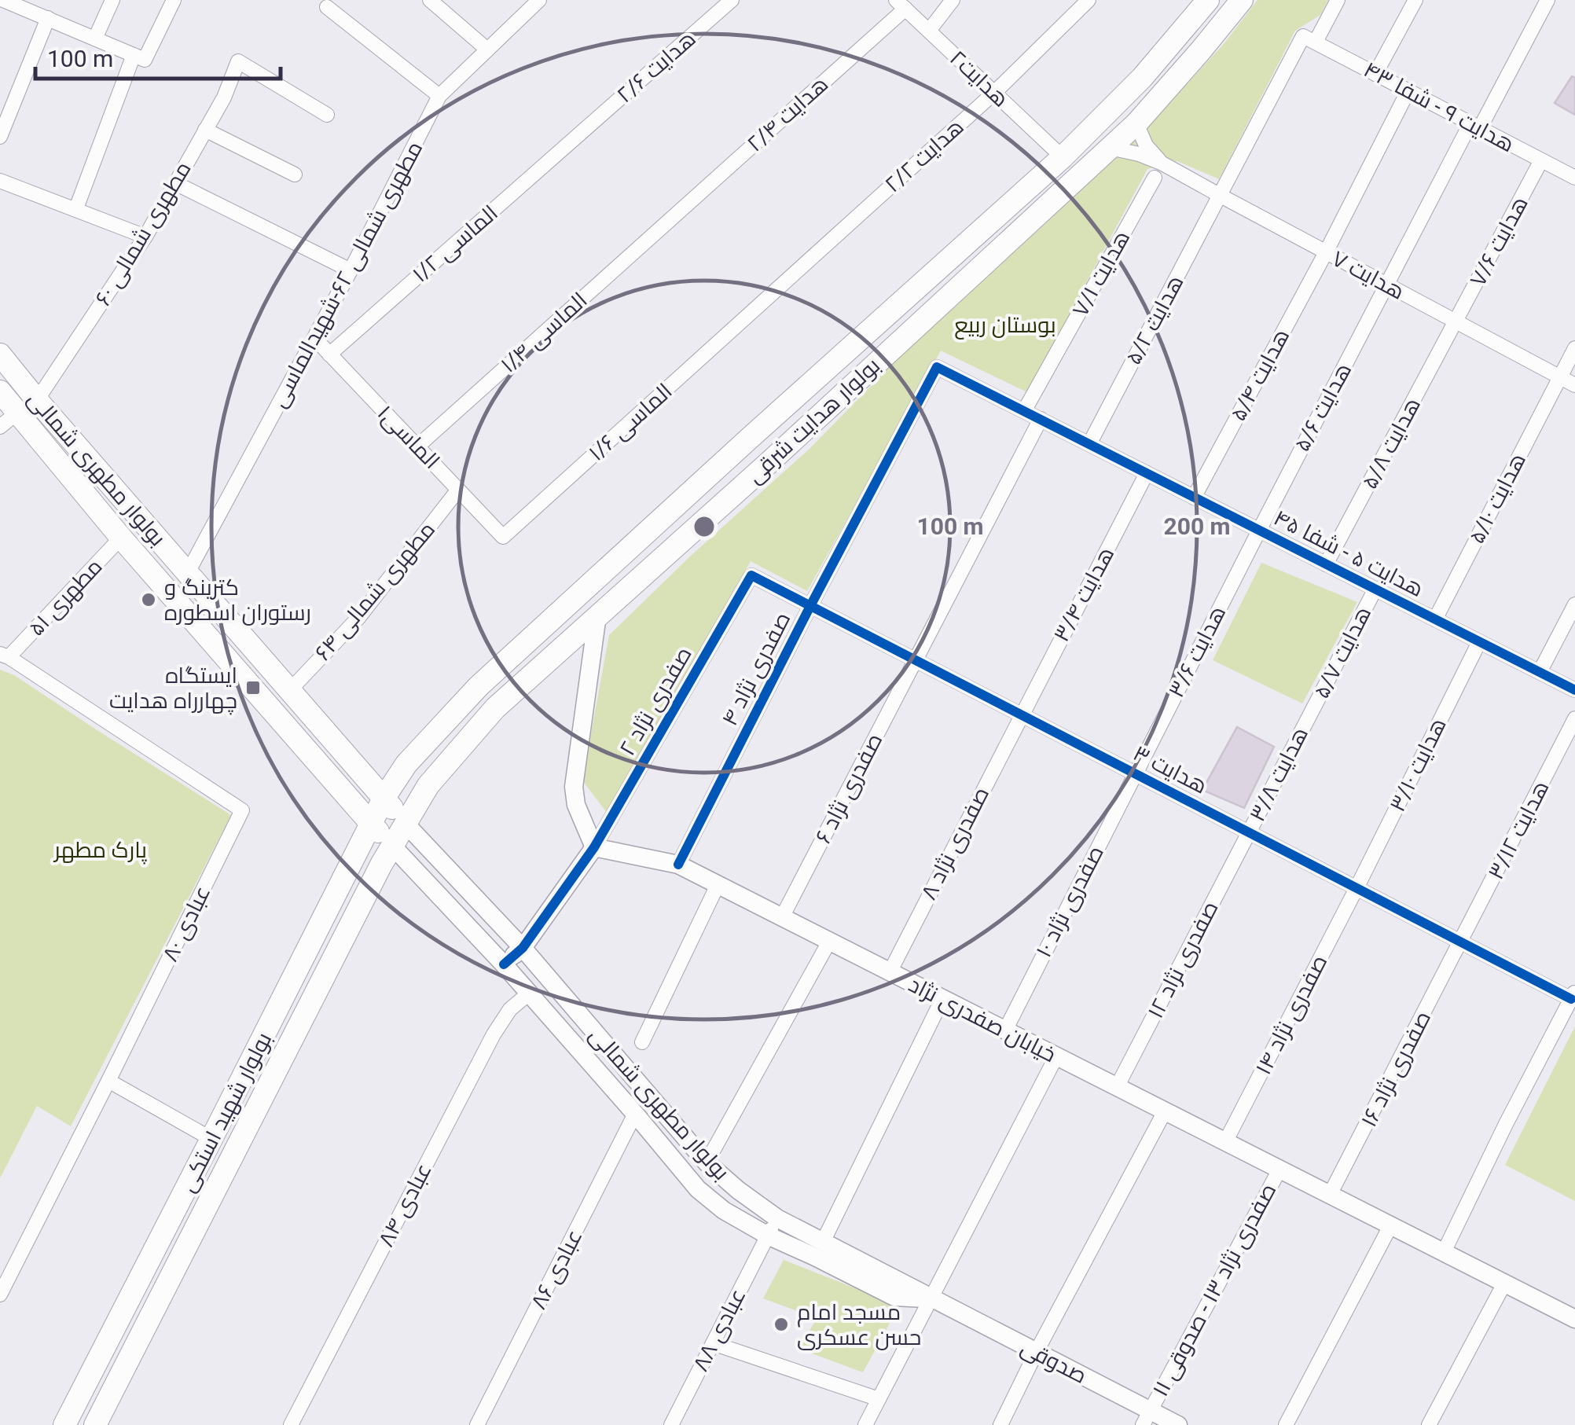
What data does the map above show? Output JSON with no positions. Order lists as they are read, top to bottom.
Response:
{
  "streets": {
    "main road": ["بولوار هدایت شرقی", "بولوار مطهری شمالی", "بولوار شهید استکی"],
    "street": [
      "هدایت ۲/۶",
      "هدایت۲",
      "هدایت ۹ - شفا ۴۳",
      "هدایت ۲/۴",
      "هدایت ۲/۲",
      "مطهری شمالی ۶۰",
      "هدایت ۷/۶",
      "الماسی ۱/۲",
      "هدایت ۷/۱",
      "مطهری شمالی ۶۲-شهیدالماسی",
      "هدایت ۷",
      "هدایت ۵/۲",
      "الماسی ۱/۴",
      "هدایت ۵/۴",
      "هدایت ۵/۶",
      "الماسی ۱/۶",
      "الماسی۱",
      "هدایت ۵/۸",
      "هدایت ۵/۱۰",
      "هدایت ۵ - شفا ۴۵",
      "مطهری شمالی ۶۴",
      "هدایت ۳/۴",
      "مطهری ۵۱",
      "هدایت ۳/۶",
      "هدایت ۵/۷",
      "صفدری نژاد ۴",
      "صفدری نژاد ۲",
      "هدایت ۳/۱۰",
      "هدایت ۳",
      "هدایت ۳/۸",
      "صفدری نژاد ۶",
      "هدایت ۳/۱۲",
      "صفدری نژاد ۸",
      "صفدری نژاد ۱۰",
      "عبادی ۸۰",
      "صفدری نژاد ۱۲",
      "صفدری نژاد ۱۴",
      "خیابان صفدری نژاد",
      "صفدری نژاد ۱۶",
      "عبادی ۸۴",
      "عبادی ۸۶",
      "صفدری نژاد ۱۳ - صدوقی ۱۱",
      "عبادی ۸۸",
      "صدوقی"
    ]
  },
  "crossings": [
    ["هدایت ۲/۶", "الماسی ۱/۲"],
    ["هدایت۲", "هدایت ۲/۴"],
    ["هدایت۲", "هدایت ۲/۲"],
    ["هدایت۲", "بولوار هدایت شرقی"],
    ["هدایت ۹ - شفا ۴۳", "هدایت ۷/۶"],
    ["هدایت ۹ - شفا ۴۳", "هدایت ۵/۲"],
    ["هدایت ۹ - شفا ۴۳", "هدایت ۵/۴"],
    ["هدایت ۹ - شفا ۴۳", "هدایت ۵/۶"],
    ["هدایت ۲/۴", "الماسی ۱/۴"],
    ["هدایت ۲/۲", "الماسی ۱/۶"],
    ["مطهری شمالی ۶۰", "بولوار مطهری شمالی"],
    ["هدایت ۷/۶", "هدایت ۷"],
    ["هدایت ۷/۶", "هدایت ۵/۸"],
    ["الماسی ۱/۲", "الماسی۱"],
    ["هدایت ۷/۱", "هدایت ۵ - شفا ۴۵"],
    ["مطهری شمالی ۶۲-شهیدالماسی", "الماسی۱"],
    ["مطهری شمالی ۶۲-شهیدالماسی", "بولوار مطهری شمالی"],
    ["هدایت ۷", "هدایت ۵/۲"],
    ["هدایت ۷", "هدایت ۵/۴"],
    ["هدایت ۷", "هدایت ۵/۶"],
    ["هدایت ۷", "بولوار هدایت شرقی"],
    ["هدایت ۷", "هدایت ۵/۸"],
    ["هدایت ۷", "هدایت ۵/۱۰"],
    ["هدایت ۵/۲", "هدایت ۵ - شفا ۴۵"],
    ["الماسی ۱/۴", "الماسی۱"],
    ["هدایت ۵/۴", "هدایت ۵ - شفا ۴۵"],
    ["هدایت ۵/۶", "هدایت ۵ - شفا ۴۵"],
    ["هدایت ۵/۶", "هدایت ۳/۶"],
    ["بولوار هدایت شرقی", "بولوار مطهری شمالی"],
    ["بولوار هدایت شرقی", "بولوار شهید استکی"],
    ["الماسی ۱/۶", "الماسی۱"],
    ["الماسی۱", "مطهری شمالی ۶۴"],
    ["هدایت ۵/۸", "هدایت ۵ - شفا ۴۵"],
    ["بولوار مطهری شمالی", "مطهری شمالی ۶۴"],
    ["بولوار مطهری شمالی", "مطهری ۵۱"],
    ["بولوار مطهری شمالی", "بولوار شهید استکی"],
    ["بولوار مطهری شمالی", "عبادی ۸۴"],
    ["بولوار مطهری شمالی", "عبادی ۸۶"],
    ["بولوار مطهری شمالی", "عبادی ۸۸"],
    ["بولوار مطهری شمالی", "صدوقی"],
    ["هدایت ۵/۱۰", "هدایت ۵ - شفا ۴۵"],
    ["هدایت ۵ - شفا ۴۵", "هدایت ۳/۴"],
    ["هدایت ۵ - شفا ۴۵", "هدایت ۳/۶"],
    ["هدایت ۵ - شفا ۴۵", "هدایت ۵/۷"],
    ["هدایت ۵ - شفا ۴۵", "صفدری نژاد ۴"],
    ["هدایت ۵ - شفا ۴۵", "هدایت ۳/۱۰"],
    ["هدایت ۵ - شفا ۴۵", "صفدری نژاد ۶"],
    ["هدایت ۳/۴", "هدایت ۳"],
    ["هدایت ۳/۴", "صفدری نژاد ۸"],
    ["مطهری ۵۱", "عبادی ۸۰"],
    ["هدایت ۳/۶", "هدایت ۳"],
    ["هدایت ۳/۶", "صفدری نژاد ۱۰"],
    ["هدایت ۵/۷", "هدایت ۳/۸"],
    ["صفدری نژاد ۴", "هدایت ۳"],
    ["صفدری نژاد ۴", "خیابان صفدری نژاد"],
    ["صفدری نژاد ۲", "هدایت ۳"],
    ["صفدری نژاد ۲", "خیابان صفدری نژاد"],
    ["هدایت ۳/۱۰", "هدایت ۳"],
    ["هدایت ۳/۱۰", "صفدری نژاد ۱۴"],
    ["هدایت ۳", "هدایت ۳/۸"],
    ["هدایت ۳", "صفدری نژاد ۶"],
    ["هدایت ۳", "هدایت ۳/۱۲"],
    ["هدایت ۳", "صفدری نژاد ۸"],
    ["هدایت ۳", "صفدری نژاد ۱۰"],
    ["هدایت ۳", "صفدری نژاد ۱۲"],
    ["هدایت ۳", "صفدری نژاد ۱۴"],
    ["هدایت ۳", "صفدری نژاد ۱۶"],
    ["هدایت ۳/۸", "صفدری نژاد ۱۲"],
    ["صفدری نژاد ۶", "خیابان صفدری نژاد"],
    ["هدایت ۳/۱۲", "صفدری نژاد ۱۶"],
    ["صفدری نژاد ۸", "خیابان صفدری نژاد"],
    ["صفدری نژاد ۱۰", "خیابان صفدری نژاد"],
    ["صفدری نژاد ۱۲", "خیابان صفدری نژاد"],
    ["صفدری نژاد ۱۴", "خیابان صفدری نژاد"],
    ["خیابان صفدری نژاد", "صفدری نژاد ۱۶"],
    ["خیابان صفدری نژاد", "صفدری نژاد ۱۳ - صدوقی ۱۱"],
    ["صفدری نژاد ۱۳ - صدوقی ۱۱", "صدوقی"]
  ],
  "parks": ["بوستان ربیع", "پارک مطهر"],
  "places": {
    "other": ["کترینگ و رستوران اسطوره", "مسجد امام حسن عسکری"],
    "transit": ["ایستگاه چهارراه هدایت"]
  },
  "scale_bar": "100 m",
  "rings": ["100 m", "200 m"]
}
